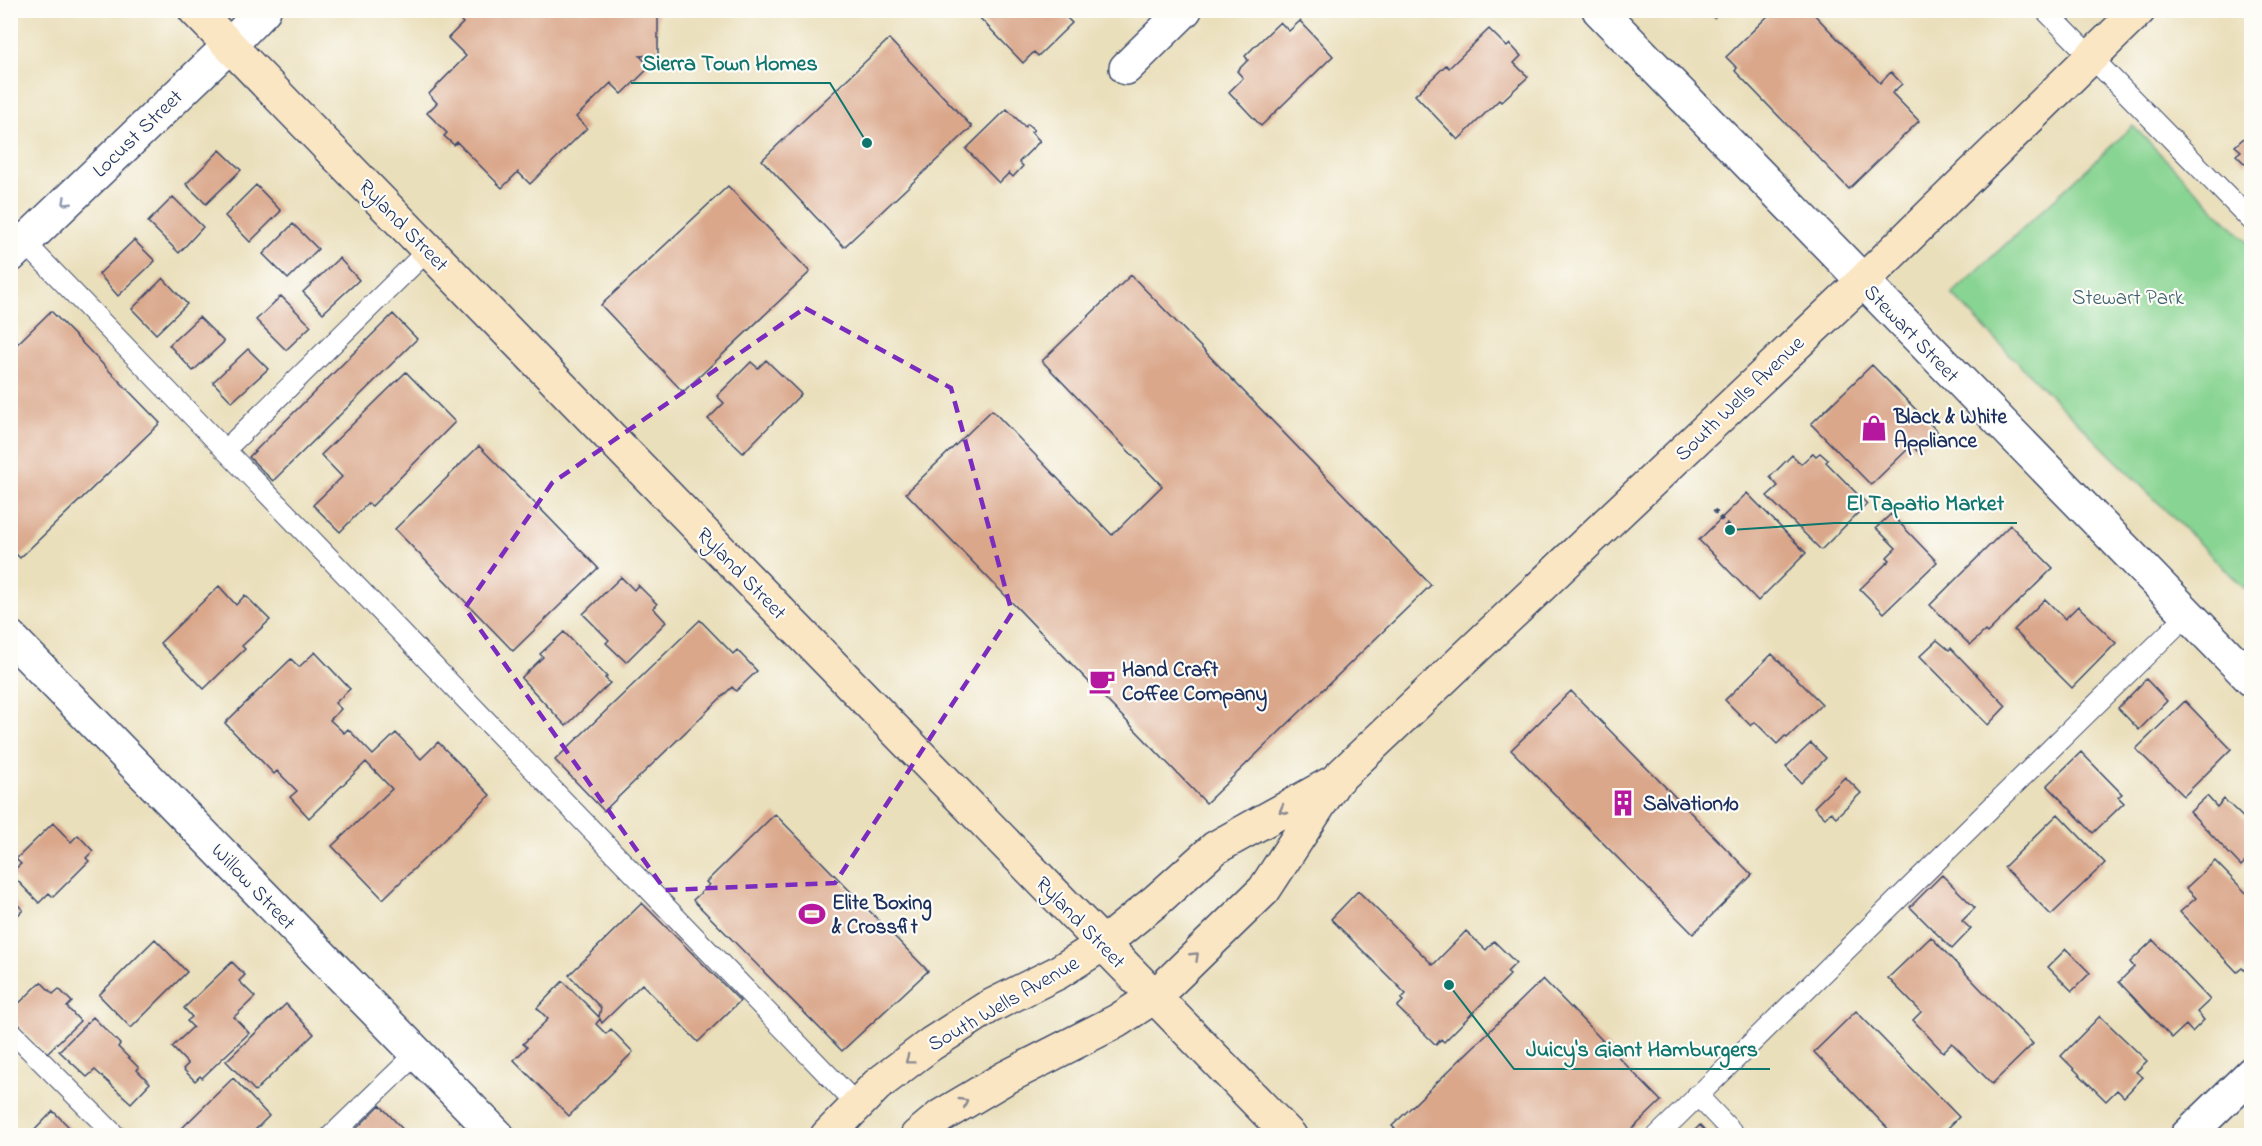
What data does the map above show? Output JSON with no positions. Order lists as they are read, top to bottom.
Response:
{
  "streets": {
    "main road": ["Ryland Street", "South Wells Avenue"],
    "street": ["Locust Street", "Stewart Street", "Willow Street"]
  },
  "crossings": [
    ["Locust Street", "Ryland Street"],
    ["Ryland Street", "South Wells Avenue"],
    ["Stewart Street", "South Wells Avenue"]
  ],
  "one_way": ["Locust Street"],
  "parks": ["Stewart Park"],
  "places": {
    "other": ["Sierra Town Homes", "El Tapatio Market", "Juicy's Giant Hamburgers"],
    "shop": ["Black & White Appliance"],
    "cafe": ["Hand Craft Coffee Company"],
    "building": ["Salvation10"],
    "sports": ["Elite Boxing & Crossfit"]
  }
}
